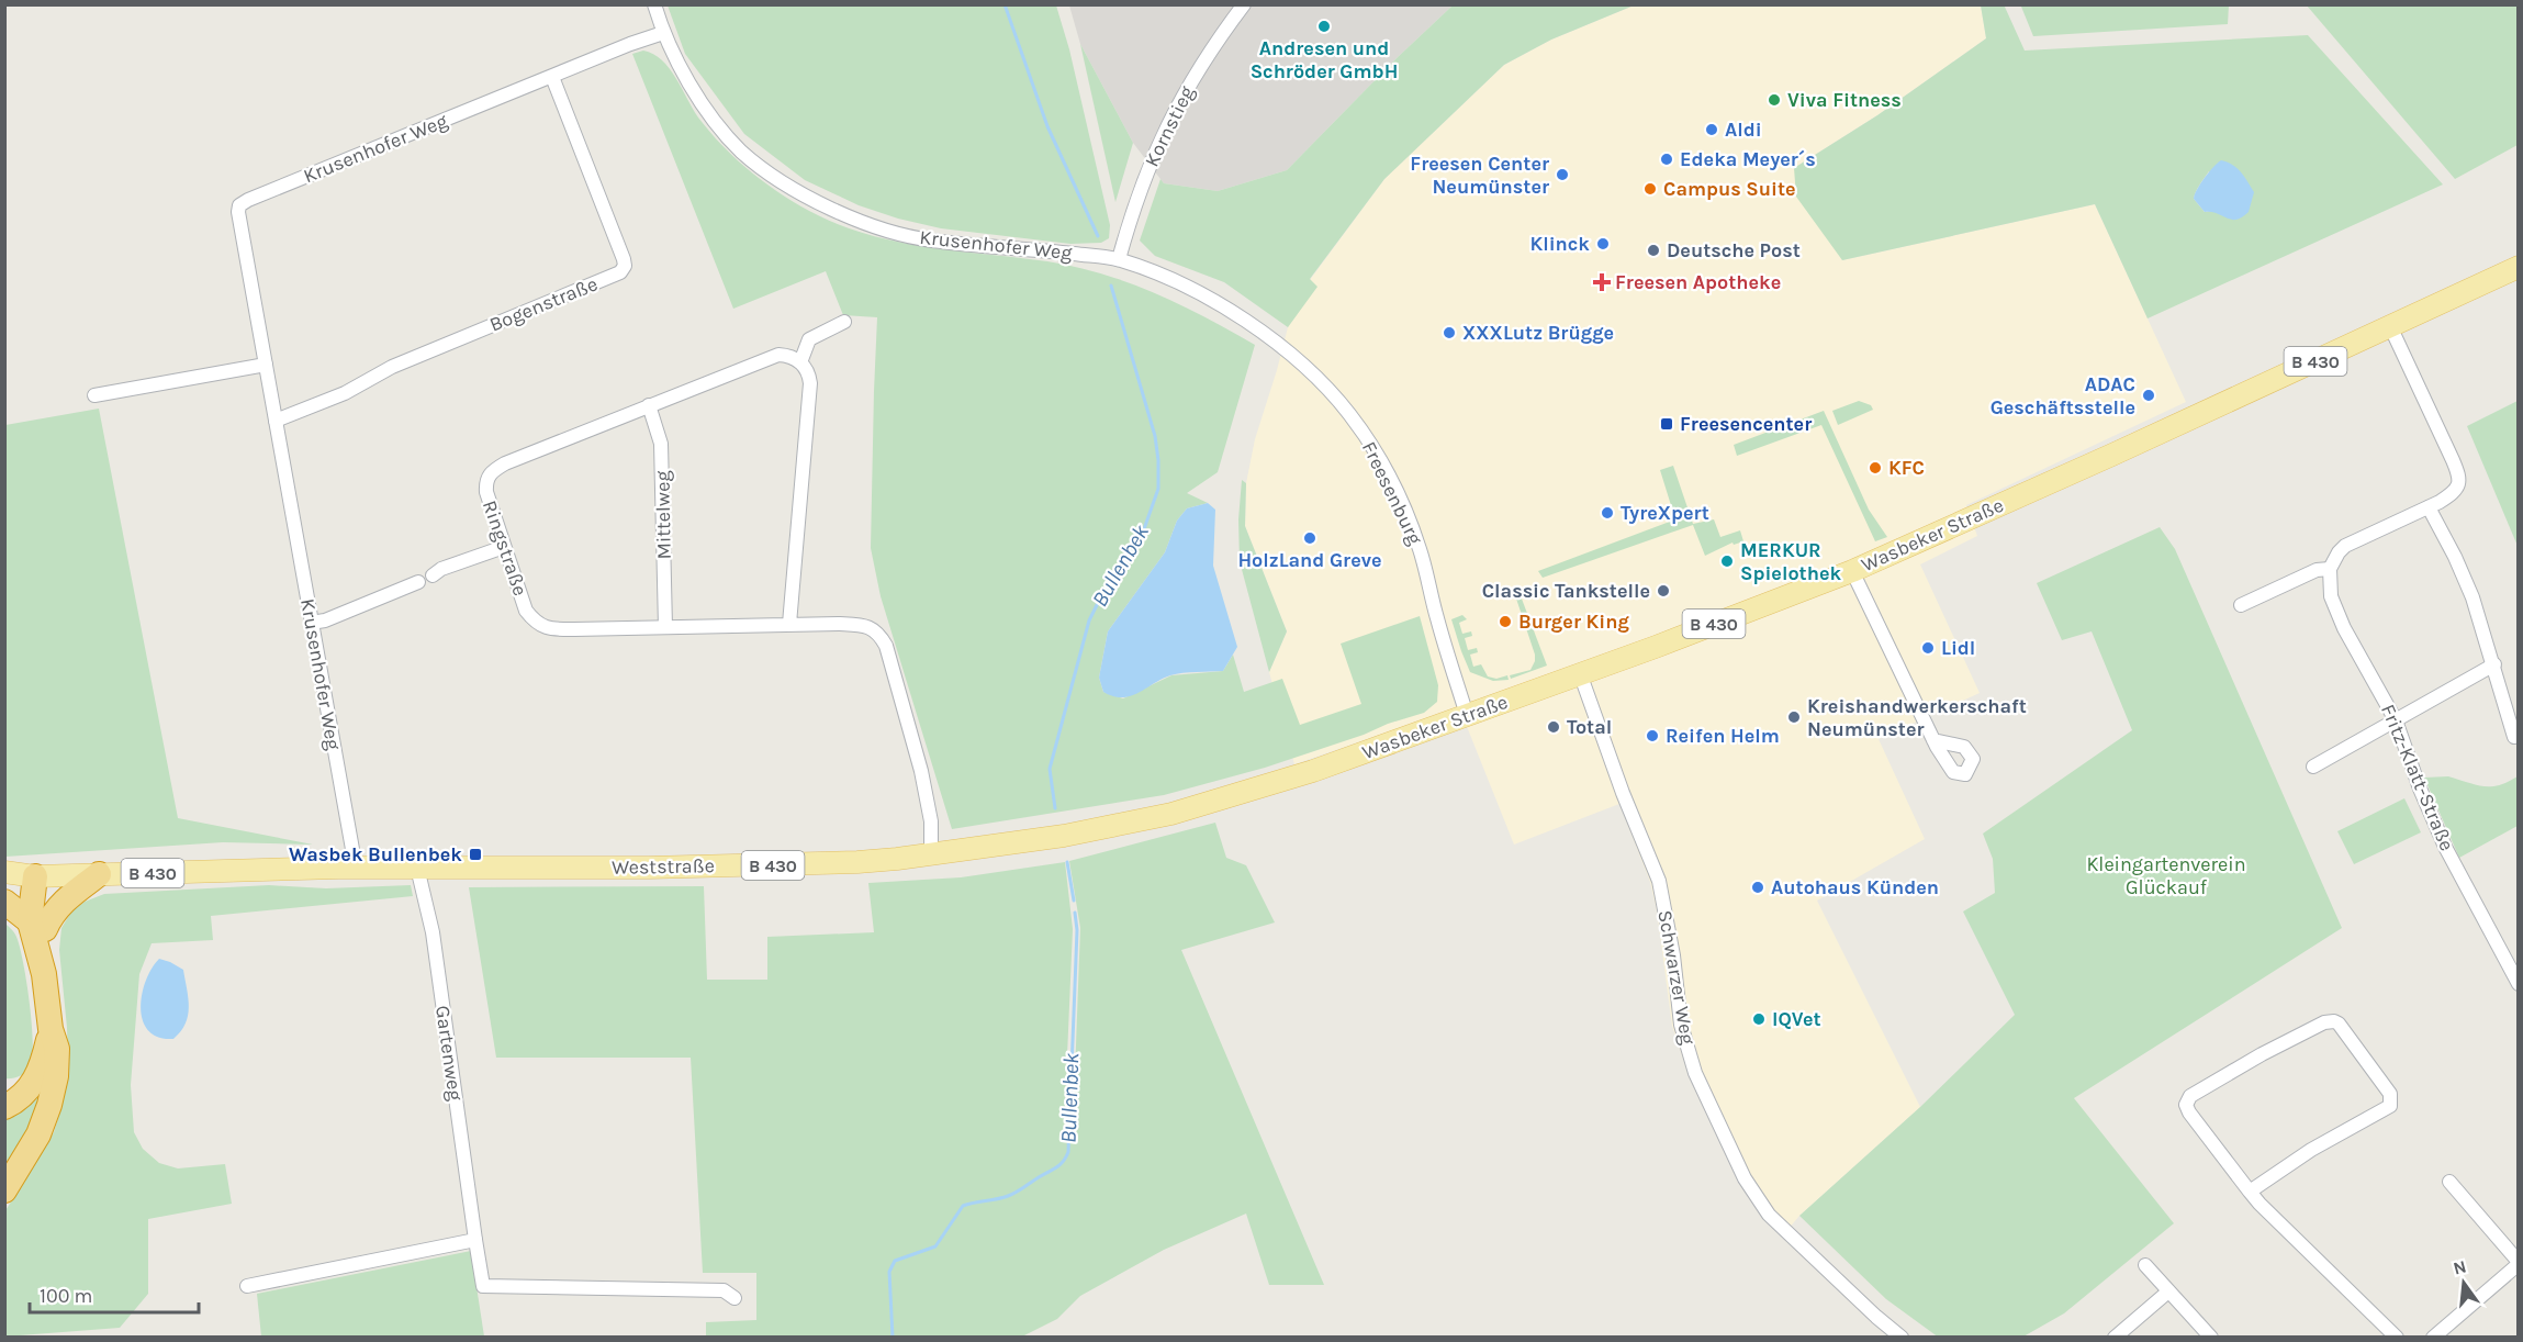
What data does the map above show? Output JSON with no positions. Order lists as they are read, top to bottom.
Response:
{
  "streets": {
    "main road": ["B 430", "Wasbeker Straße", "Weststraße"],
    "street": [
      "Kornstieg",
      "Krusenhofer Weg",
      "Bogenstraße",
      "Freesenburg",
      "Mittelweg",
      "Ringstraße",
      "Fritz-Klatt-Straße",
      "Schwarzer Weg",
      "Gartenweg"
    ]
  },
  "crossings": [
    ["Kornstieg", "Freesenburg"],
    ["Krusenhofer Weg", "Bogenstraße"],
    ["Krusenhofer Weg", "Freesenburg"],
    ["Krusenhofer Weg", "Weststraße"],
    ["B 430", "Weststraße"],
    ["Freesenburg", "Wasbeker Straße"],
    ["Mittelweg", "Ringstraße"],
    ["Wasbeker Straße", "Weststraße"],
    ["Wasbeker Straße", "Schwarzer Weg"],
    ["Ringstraße", "Weststraße"],
    ["Weststraße", "Gartenweg"]
  ],
  "water": ["Bullenbek"],
  "parks": ["Kleingartenverein Glückauf"],
  "places": {
    "other": [
      "Andresen und Schröder GmbH",
      "Viva Fitness",
      "Aldi",
      "Edeka Meyer´s",
      "Freesen Center Neumünster",
      "Campus Suite",
      "Klinck",
      "Deutsche Post",
      "XXXLutz Brügge",
      "ADAC Geschäftsstelle",
      "KFC",
      "TyreXpert",
      "HolzLand Greve",
      "MERKUR Spielothek",
      "Classic Tankstelle",
      "Burger King",
      "Lidl",
      "Kreishandwerkerschaft Neumünster",
      "Total",
      "Reifen Helm",
      "Autohaus Künden",
      "IQVet"
    ],
    "health": ["Freesen Apotheke"],
    "transit": ["Freesencenter", "Wasbek Bullenbek"]
  },
  "scale_bar": "100 m",
  "north": "top"
}
